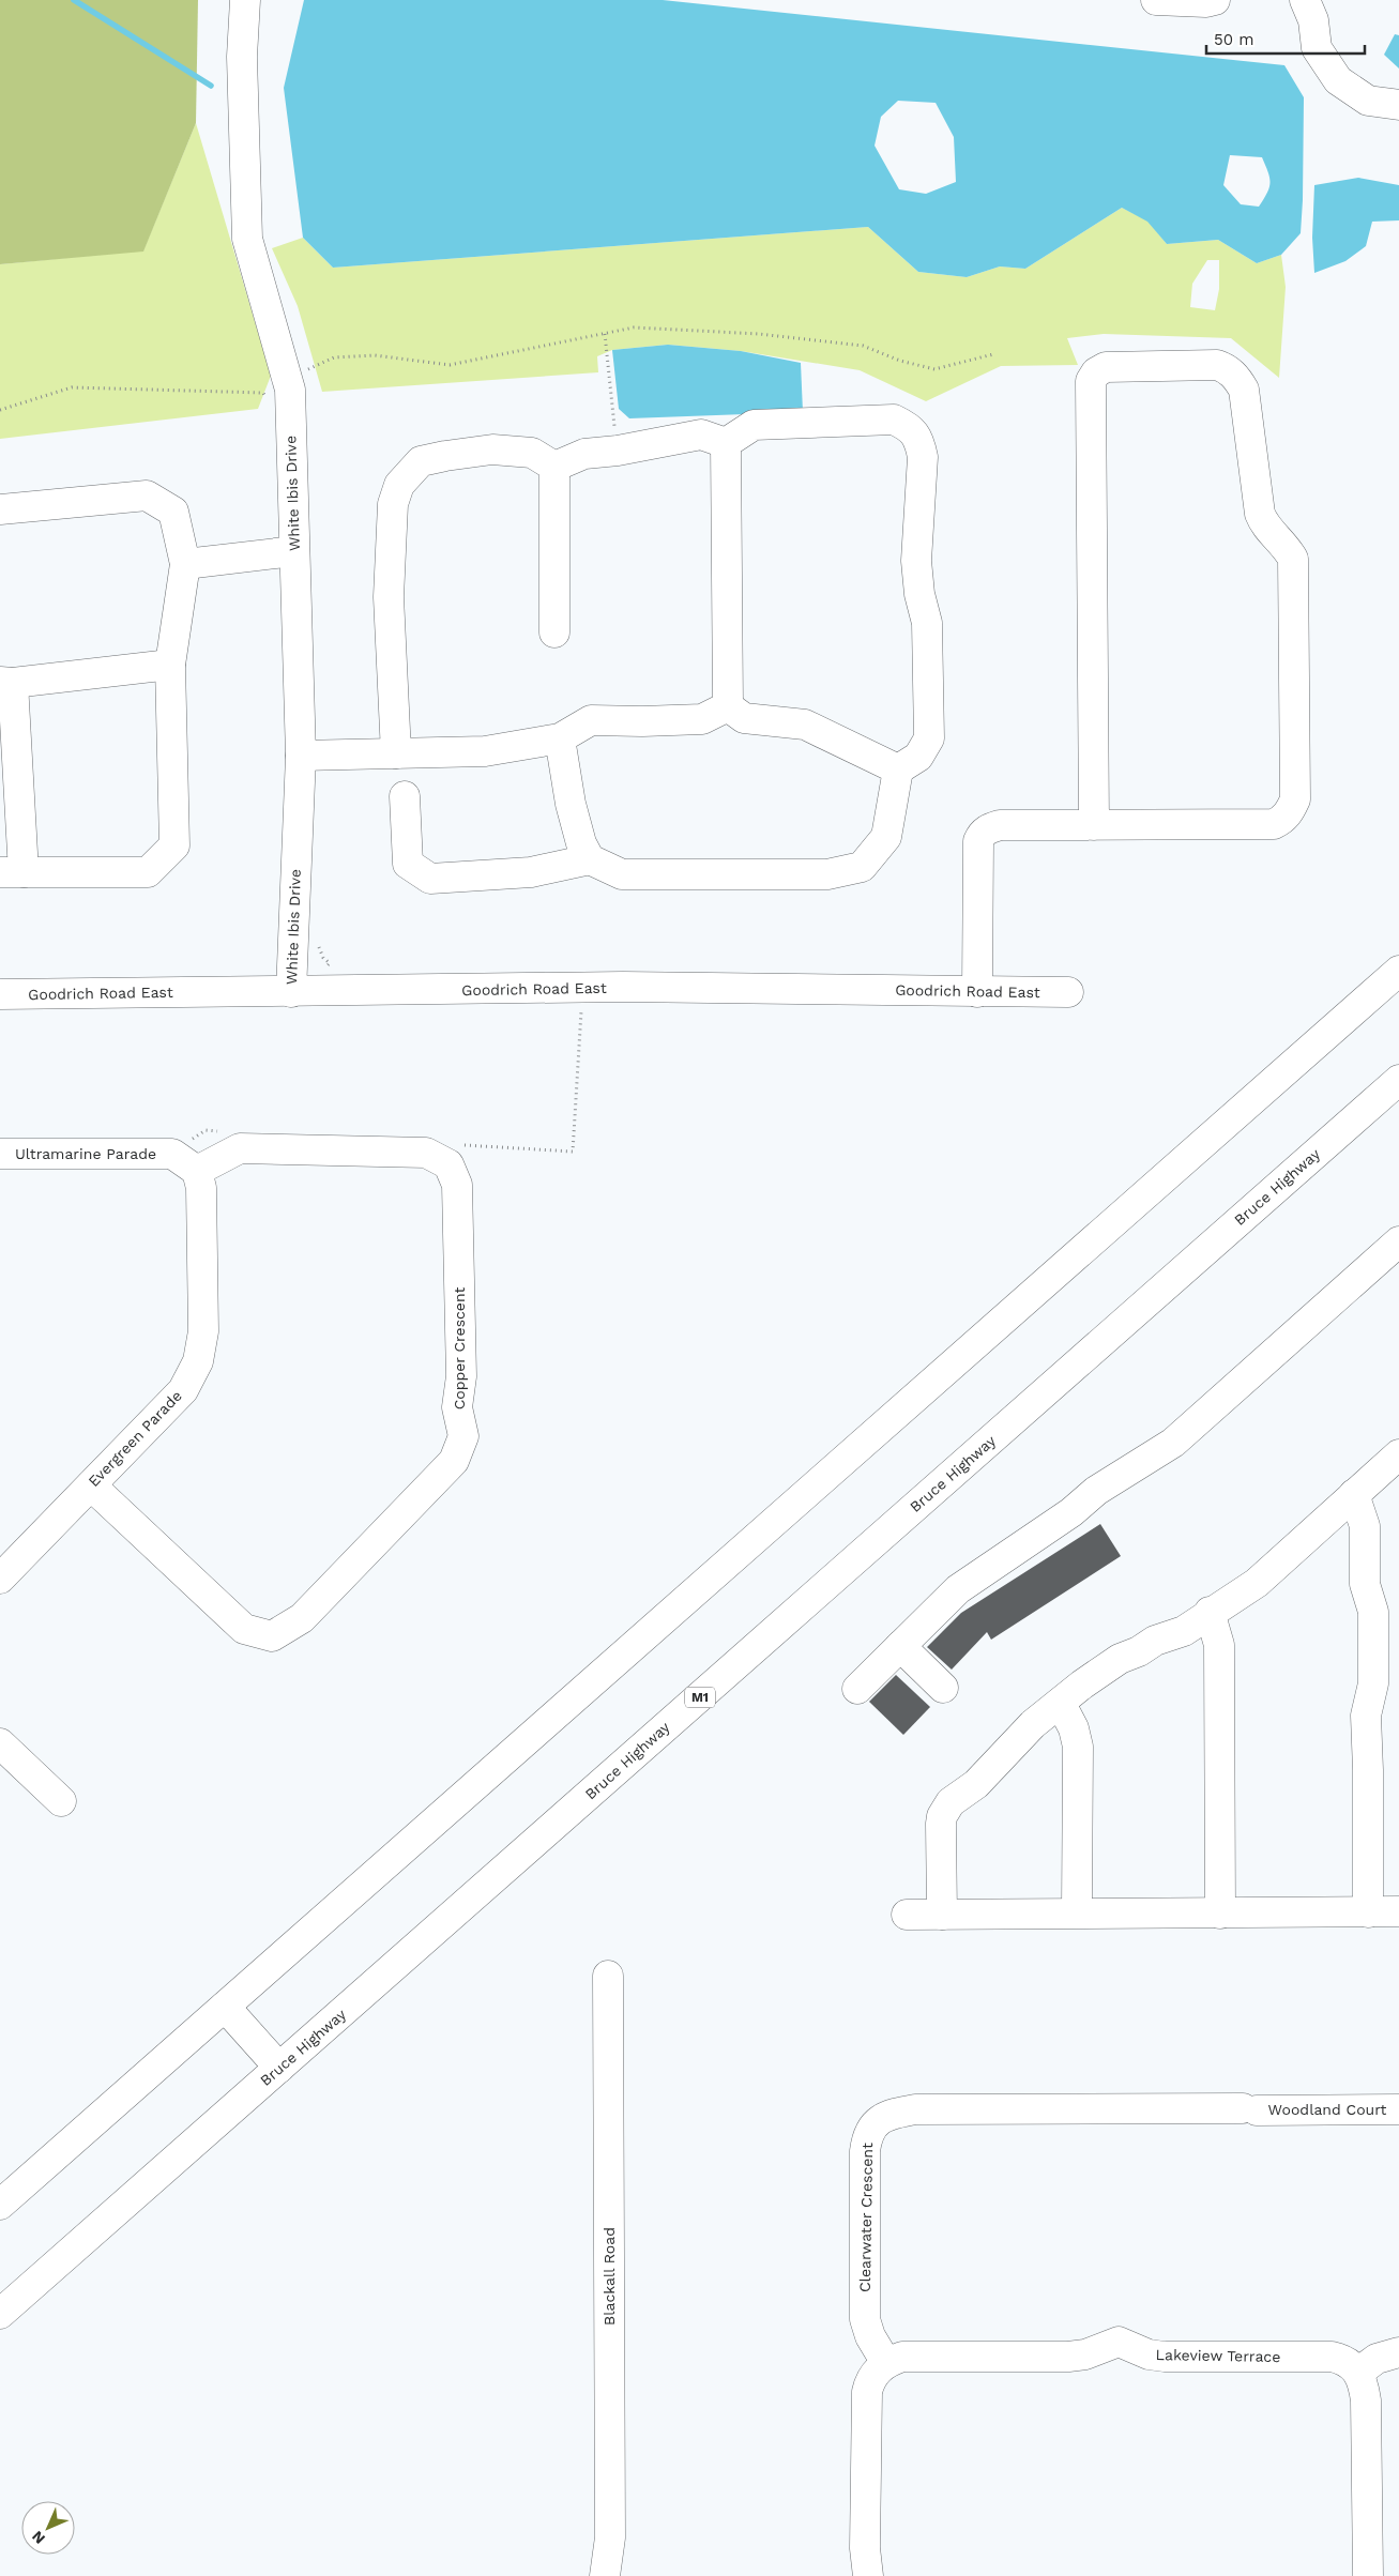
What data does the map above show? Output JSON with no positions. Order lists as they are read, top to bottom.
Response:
{
  "streets": {
    "main road": [
      "White Ibis Drive",
      "Goodrich Road East",
      "Ultramarine Parade",
      "Bruce Highway",
      "Copper Crescent",
      "Evergreen Parade",
      "M1",
      "Woodland Court",
      "Clearwater Crescent",
      "Blackall Road",
      "Lakeview Terrace"
    ]
  },
  "crossings": [
    ["White Ibis Drive", "Goodrich Road East"],
    ["Ultramarine Parade", "Copper Crescent"],
    ["Ultramarine Parade", "Evergreen Parade"],
    ["Copper Crescent", "Evergreen Parade"],
    ["Woodland Court", "Clearwater Crescent"],
    ["Clearwater Crescent", "Lakeview Terrace"]
  ],
  "scale_bar": "50 m",
  "north": "bottom left"
}
